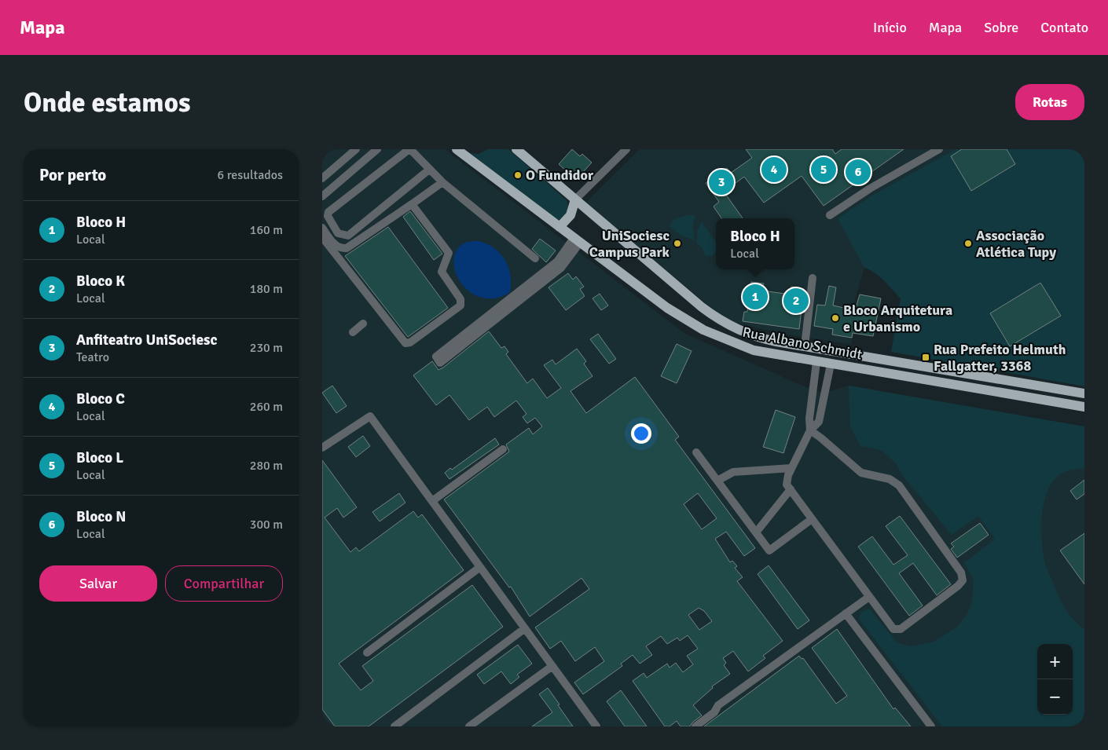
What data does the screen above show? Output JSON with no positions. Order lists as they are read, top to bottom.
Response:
{
  "streets": {
    "main road": ["Rua Albano Schmidt"]
  },
  "places": {
    "other": [
      "O Fundidor",
      "UniSociesc Campus Park",
      "Associação Atlética Tupy",
      "Bloco Arquitetura e Urbanismo"
    ],
    "transit": ["Rua Prefeito Helmuth Fallgatter, 3368"]
  },
  "page": {
    "header": "Mapa",
    "nav": [
      "Início",
      "Mapa",
      "Sobre",
      "Contato"
    ],
    "buttons": [
      "Rotas",
      ["Salvar", "Compartilhar"]
    ],
    "title": "Onde estamos",
    "heading": ["Por perto", "6 resultados"],
    "pins": [
      "4",
      "5",
      "6",
      "3",
      "1",
      "2"
    ],
    "list": [
      {
        "mark": "1",
        "name": "Bloco H",
        "note": "Local",
        "value": "160 m"
      },
      {
        "mark": "2",
        "name": "Bloco K",
        "note": "Local",
        "value": "180 m"
      },
      {
        "mark": "3",
        "name": "Anfiteatro UniSociesc",
        "note": "Teatro",
        "value": "230 m"
      },
      {
        "mark": "4",
        "name": "Bloco C",
        "note": "Local",
        "value": "260 m"
      },
      {
        "mark": "5",
        "name": "Bloco L",
        "note": "Local",
        "value": "280 m"
      },
      {
        "mark": "6",
        "name": "Bloco N",
        "note": "Local",
        "value": "300 m"
      }
    ],
    "popup": ["Bloco H", "Local"],
    "map_buttons": ["+", "−"]
  }
}
